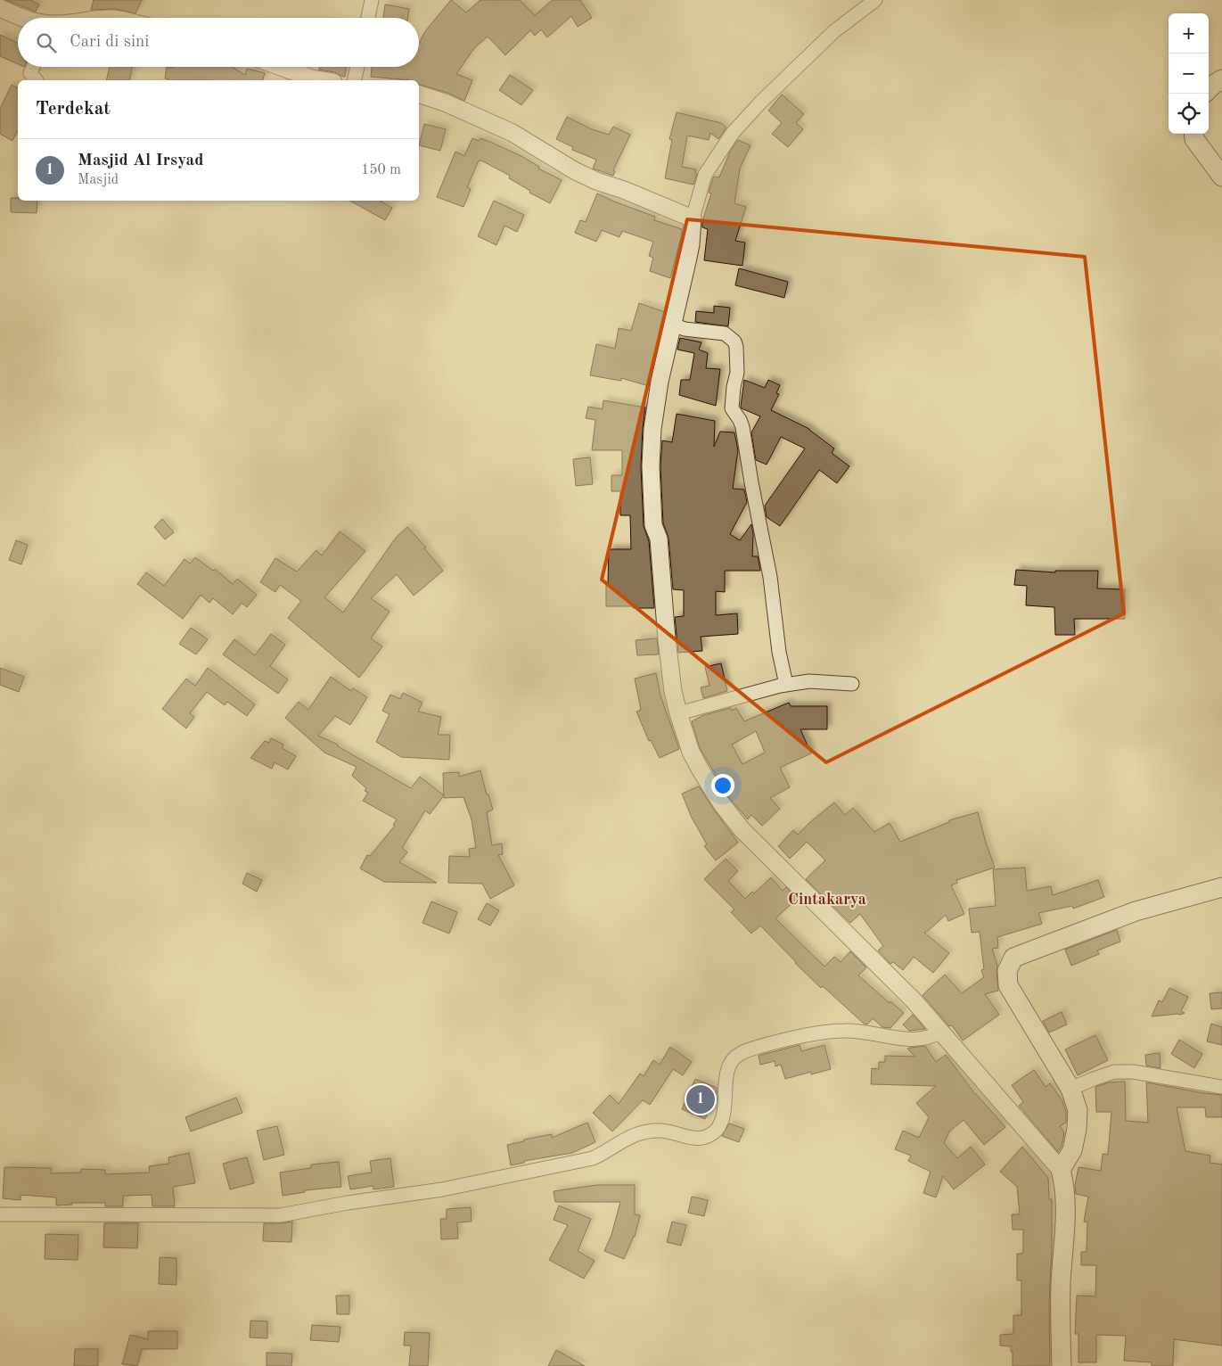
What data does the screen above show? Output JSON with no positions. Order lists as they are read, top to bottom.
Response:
{
  "districts": ["Cintakarya"],
  "page": {
    "map_buttons": ["+", "−"],
    "search": "Cari di sini",
    "heading": "Terdekat",
    "list": [
      {
        "mark": "1",
        "name": "Masjid Al Irsyad",
        "note": "Masjid",
        "value": "150 m"
      }
    ],
    "pins": "1"
  }
}
